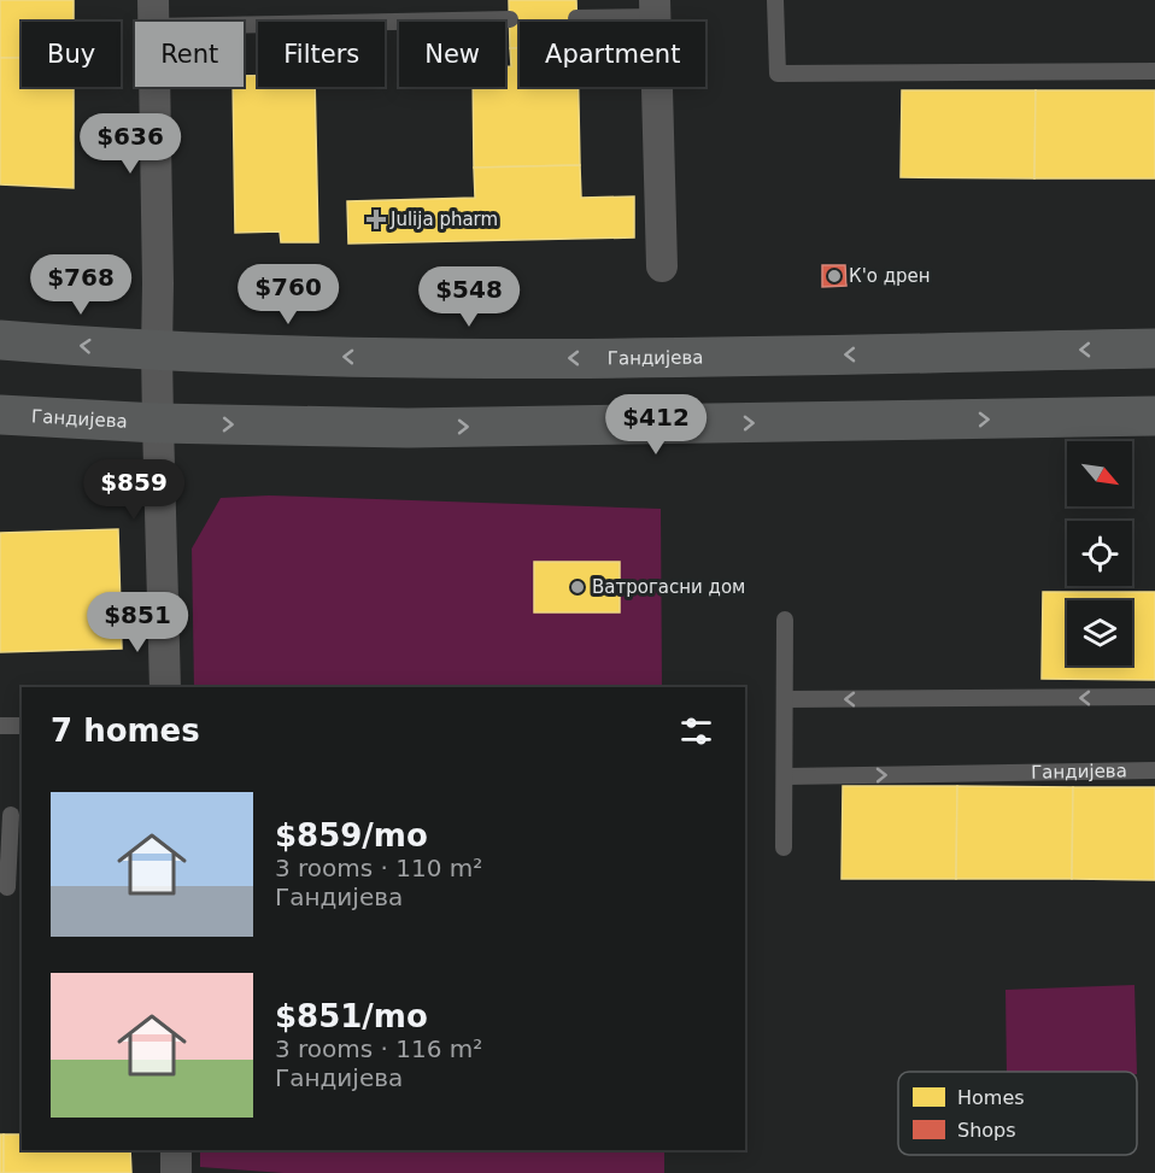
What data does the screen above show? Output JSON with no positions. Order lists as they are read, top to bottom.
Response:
{
  "streets": {
    "main road": ["Гандијева"]
  },
  "places": {
    "health": ["Julija pharm"],
    "other": ["К'о дрен", "Ватрогасни дом"]
  },
  "legend": ["Homes", "Shops"],
  "north": "bottom right",
  "page": {
    "chip": [
      "Buy",
      "Rent",
      "Filters",
      "New",
      "Apartment"
    ],
    "price": [
      "$636",
      "$768",
      "$760",
      "$548",
      "$412",
      "$859",
      "$851"
    ],
    "heading": "7 homes",
    "list": [
      {
        "name": "$859/mo",
        "note": "3 rooms · 110 m² · Гандијева"
      },
      {
        "name": "$851/mo",
        "note": "3 rooms · 116 m² · Гандијева"
      }
    ]
  }
}
